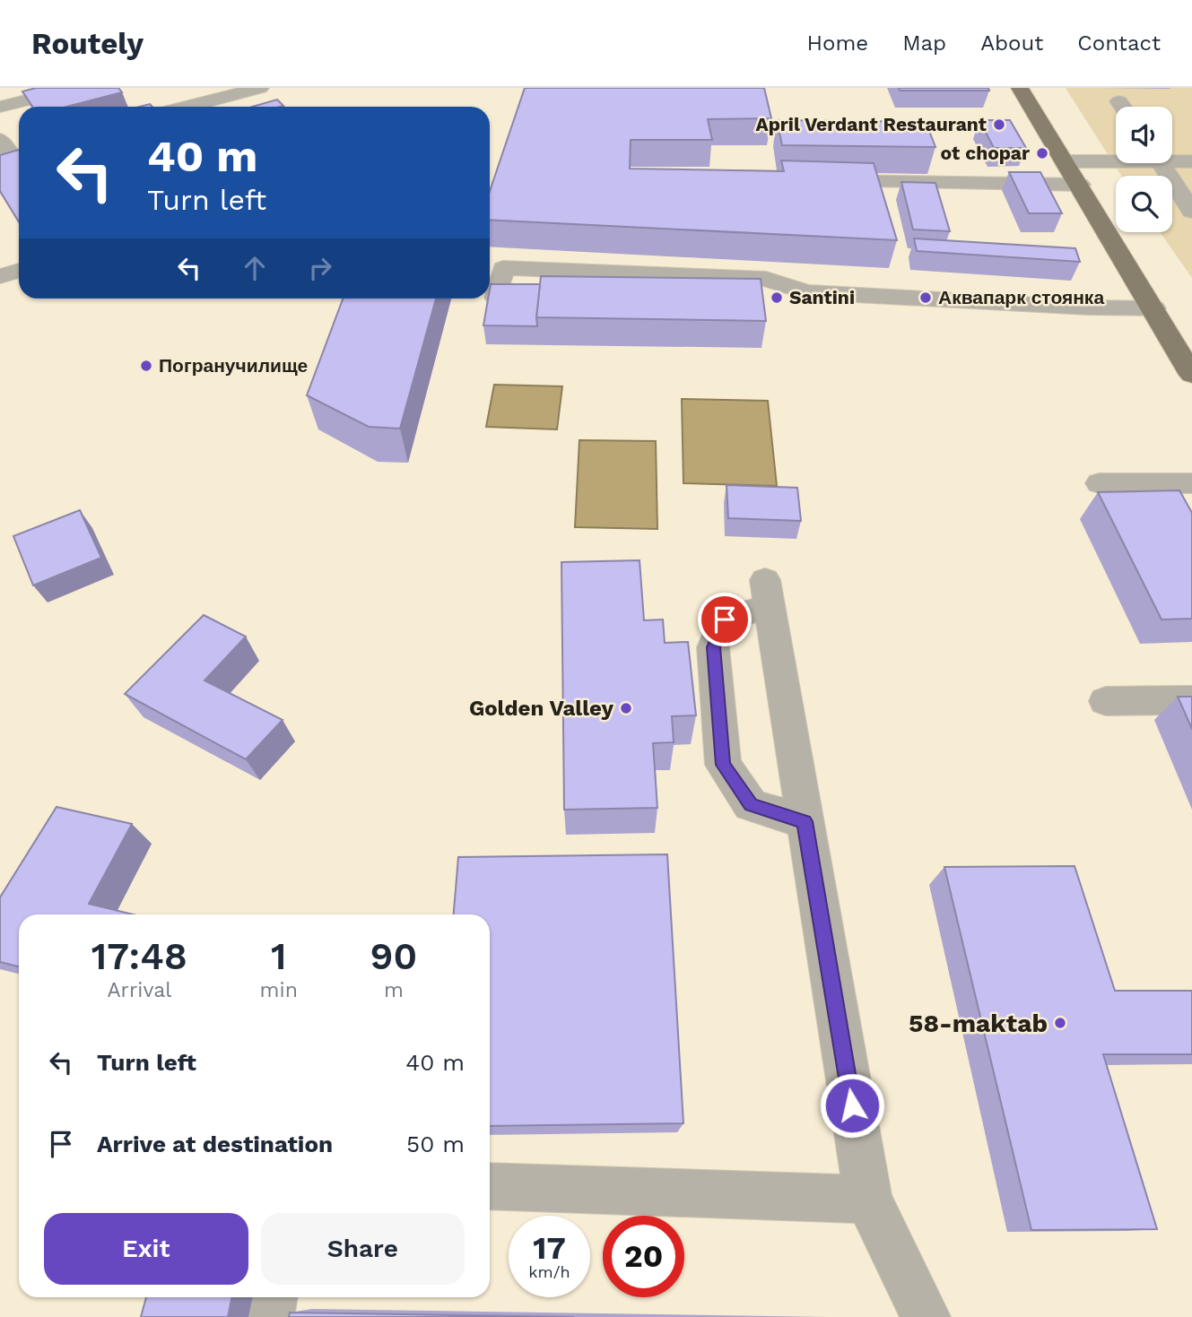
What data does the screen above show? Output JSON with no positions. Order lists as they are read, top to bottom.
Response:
{
  "places": [
    "April Verdant Restaurant",
    "ot chopar",
    "Santini",
    "Аквапарк стоянка",
    "Погранучилище",
    "Golden Valley",
    "58-maktab"
  ],
  "page": {
    "header": "Routely",
    "nav": [
      "Home",
      "Map",
      "About",
      "Contact"
    ],
    "turn": ["40 m", "Turn left"],
    "eta": [
      "17:48",
      "Arrival",
      "1",
      "min",
      "90",
      "m"
    ],
    "list": [
      {
        "name": "Turn left",
        "value": "40 m"
      },
      {
        "name": "Arrive at destination",
        "value": "50 m"
      }
    ],
    "buttons": ["Exit", "Share"],
    "speed": "17 km/h",
    "limit": "20"
  }
}
